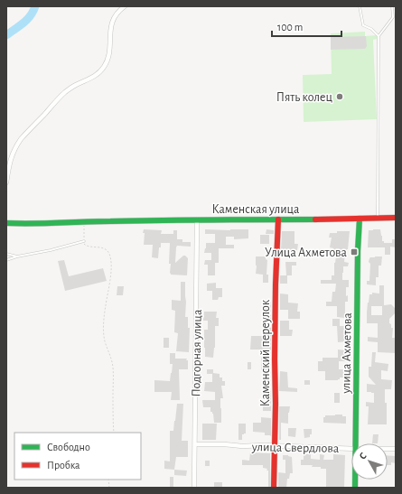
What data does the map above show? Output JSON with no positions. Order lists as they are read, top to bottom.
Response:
{
  "streets": {
    "street": [
      "Каменская улица",
      "Подгорная улица",
      "Каменский переулок",
      "улица Ахметова",
      "улица Свердлова"
    ]
  },
  "crossings": [
    ["Каменская улица", "Подгорная улица"],
    ["Каменская улица", "Каменский переулок"],
    ["Каменская улица", "улица Ахметова"],
    ["Подгорная улица", "улица Свердлова"],
    ["Каменский переулок", "улица Свердлова"]
  ],
  "places": {
    "other": ["Пять колец"],
    "transit": ["Улица Ахметова"]
  },
  "legend": ["Свободно", "Пробка"],
  "scale_bar": "100 m",
  "north": "top left"
}
